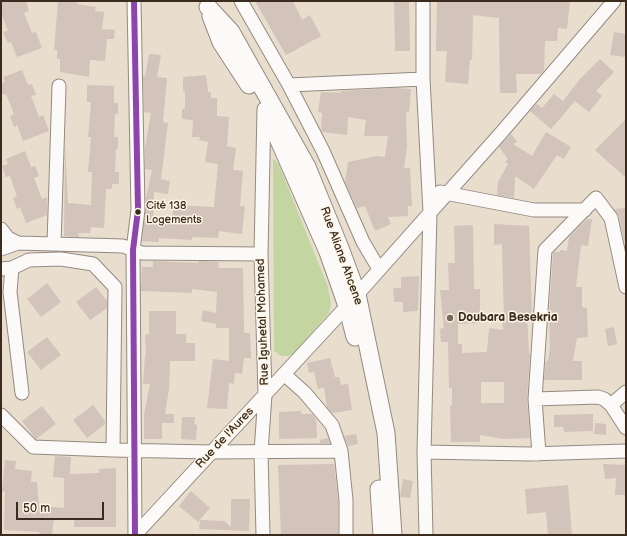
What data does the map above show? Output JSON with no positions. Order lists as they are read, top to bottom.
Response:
{
  "streets": {
    "main road": ["Rue Aliane Ahcene"],
    "street": ["Rue Iguhetal Mohamed", "Rue de l'Aures"]
  },
  "crossings": [
    ["Rue Aliane Ahcene", "Rue Iguhetal Mohamed"],
    ["Rue Aliane Ahcene", "Rue de l'Aures"],
    ["Rue Iguhetal Mohamed", "Rue de l'Aures"]
  ],
  "places": ["Cité 138 Logements", "Doubara Besekria"],
  "scale_bar": "50 m"
}
